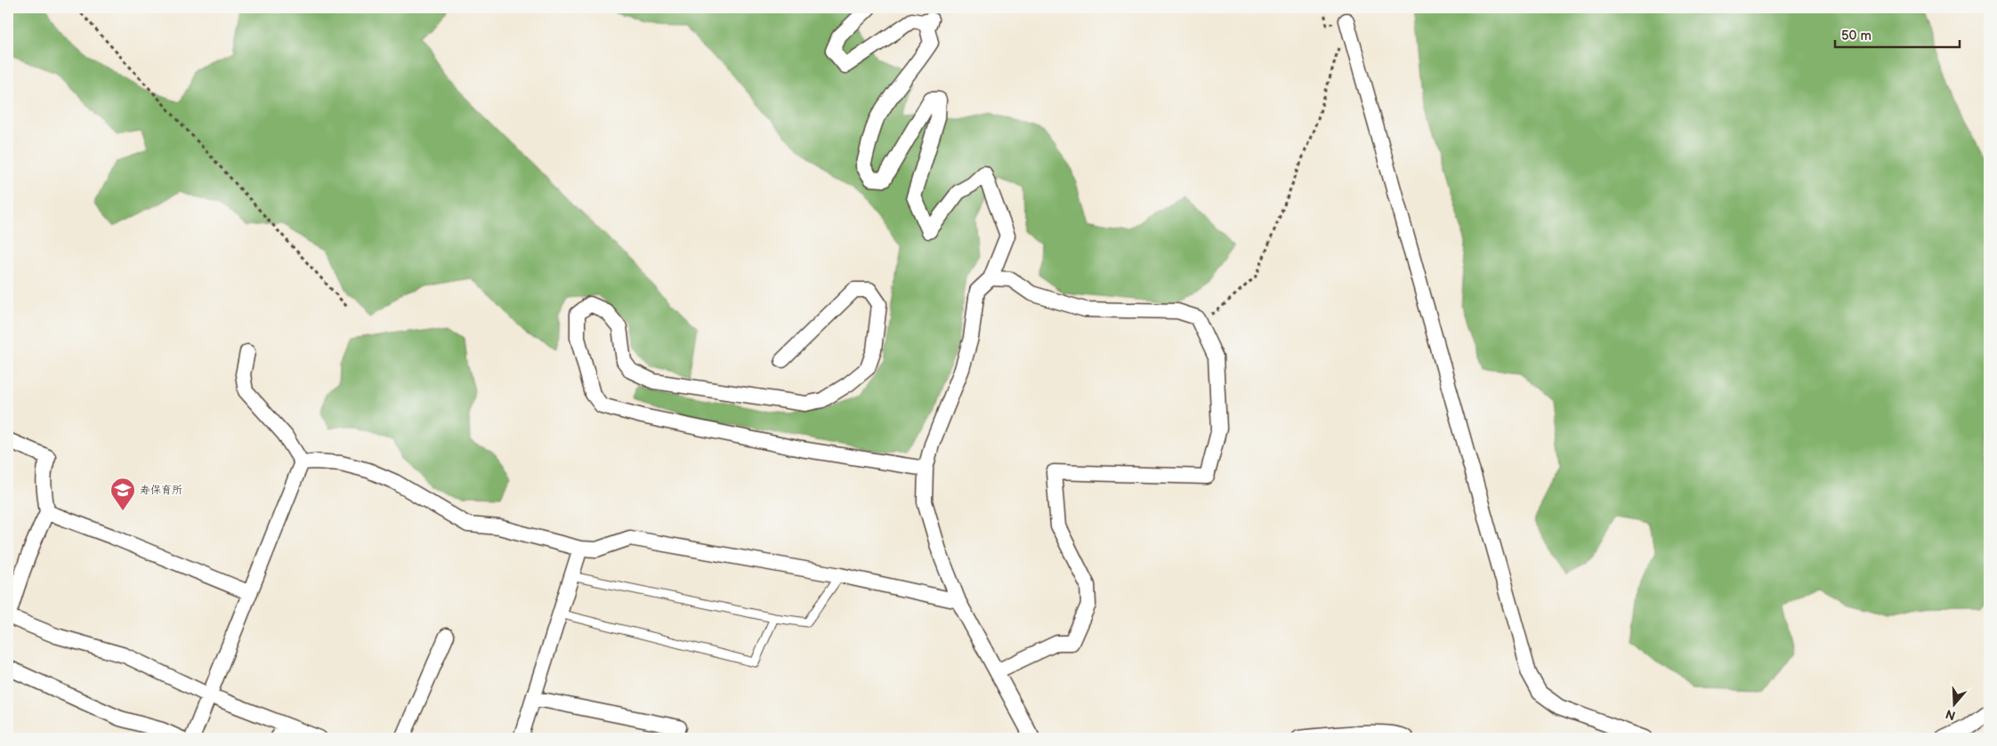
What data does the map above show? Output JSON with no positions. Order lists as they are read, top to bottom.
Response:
{
  "places": {
    "school or university": ["寿保育所"]
  },
  "scale_bar": "50 m",
  "north": "bottom"
}
